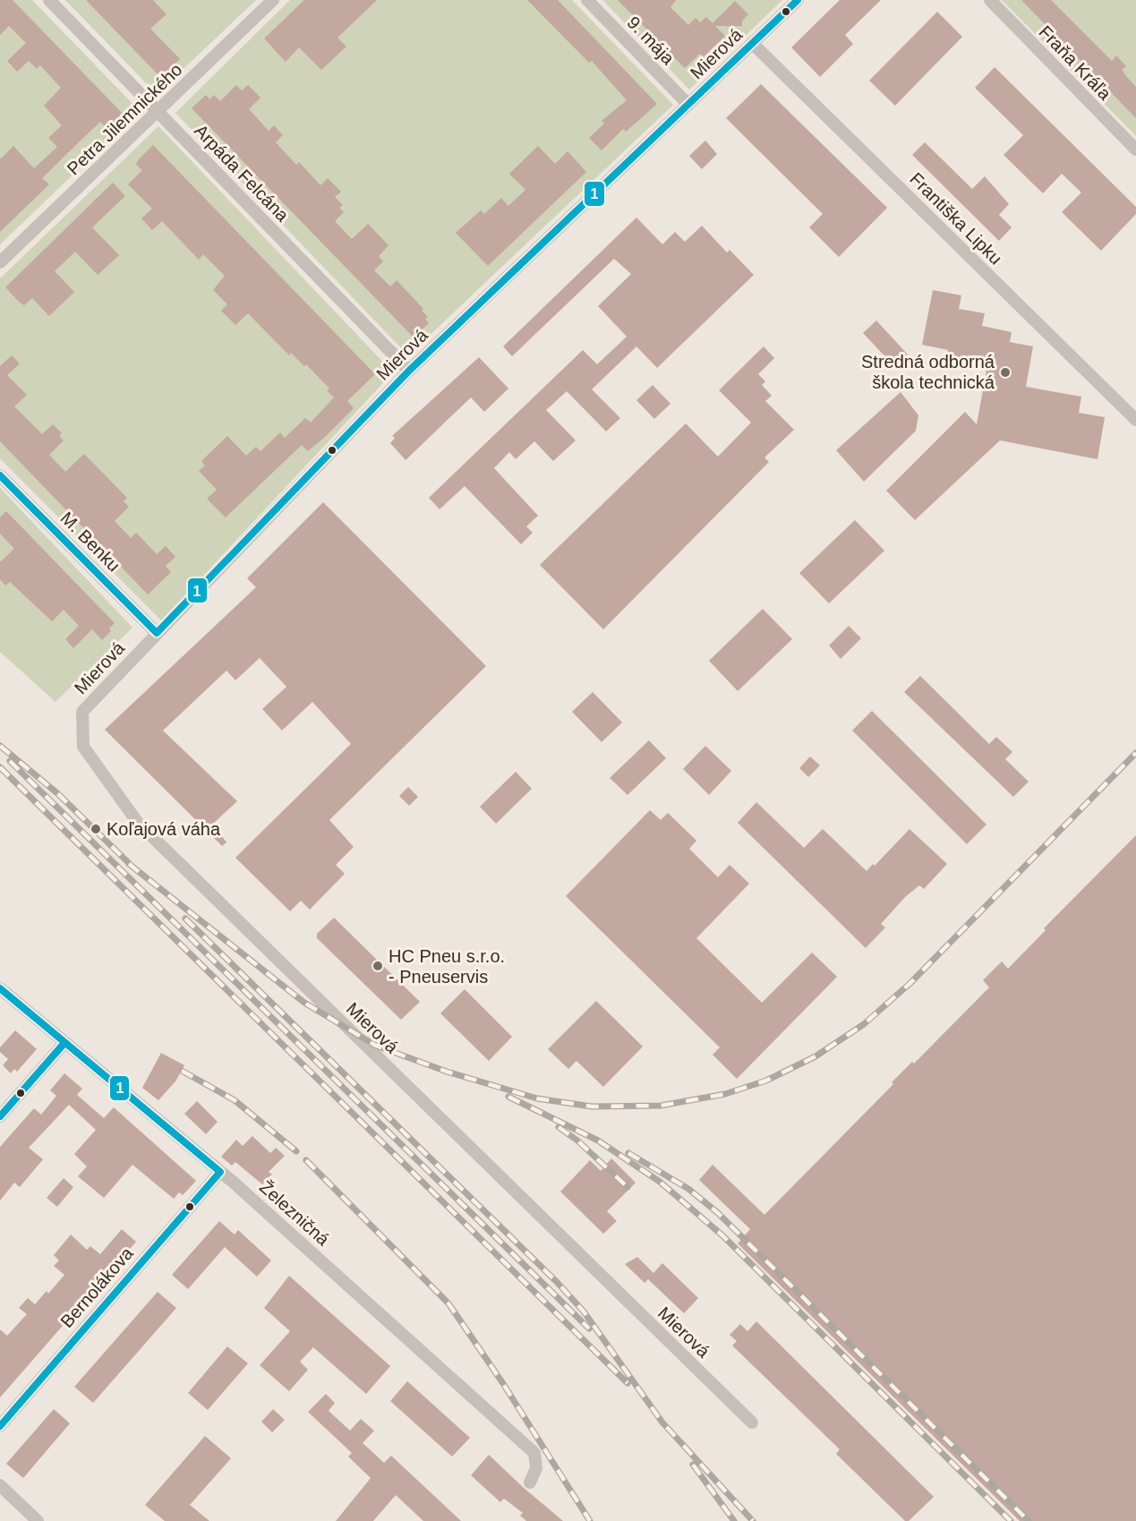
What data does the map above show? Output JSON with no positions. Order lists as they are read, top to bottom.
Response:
{
  "streets": {
    "street": [
      "9. mája",
      "Mierová",
      "Fraňa Kráľa",
      "Petra Jilemnického",
      "Arpáda Felcána",
      "Františka Lipku",
      "M. Benku",
      "Železničná",
      "Bernolákova"
    ]
  },
  "crossings": [
    ["9. mája", "Mierová"],
    ["Mierová", "Arpáda Felcána"],
    ["Mierová", "Františka Lipku"],
    ["Mierová", "M. Benku"],
    ["Petra Jilemnického", "Arpáda Felcána"],
    ["Železničná", "Bernolákova"]
  ],
  "places": ["Stredná odborná škola technická", "Koľajová váha", "HC Pneu s.r.o. - Pneuservis"],
  "lines": ["transit line 1"]
}
